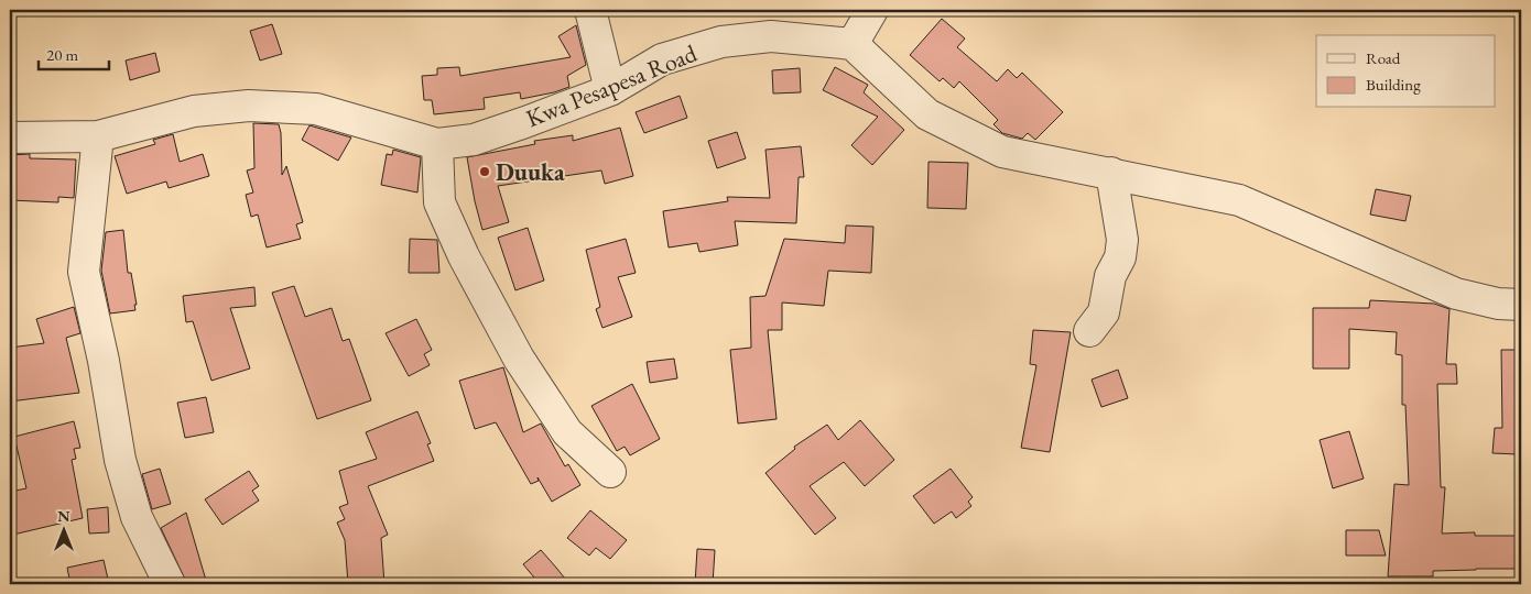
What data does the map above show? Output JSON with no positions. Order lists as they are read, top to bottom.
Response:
{
  "streets": {
    "street": ["Kwa Pesapesa Road"]
  },
  "places": ["Duuka"],
  "legend": ["Road", "Building"],
  "scale_bar": "20 m",
  "north": "top"
}
